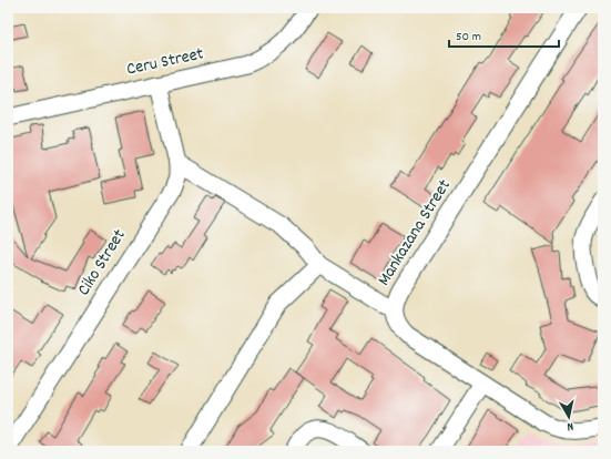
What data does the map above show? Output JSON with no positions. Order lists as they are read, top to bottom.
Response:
{
  "streets": {
    "street": ["Ceru Street", "Mankazana Street", "Ciko Street"]
  },
  "crossings": [
    ["Ceru Street", "Ciko Street"]
  ],
  "scale_bar": "50 m",
  "north": "bottom"
}
